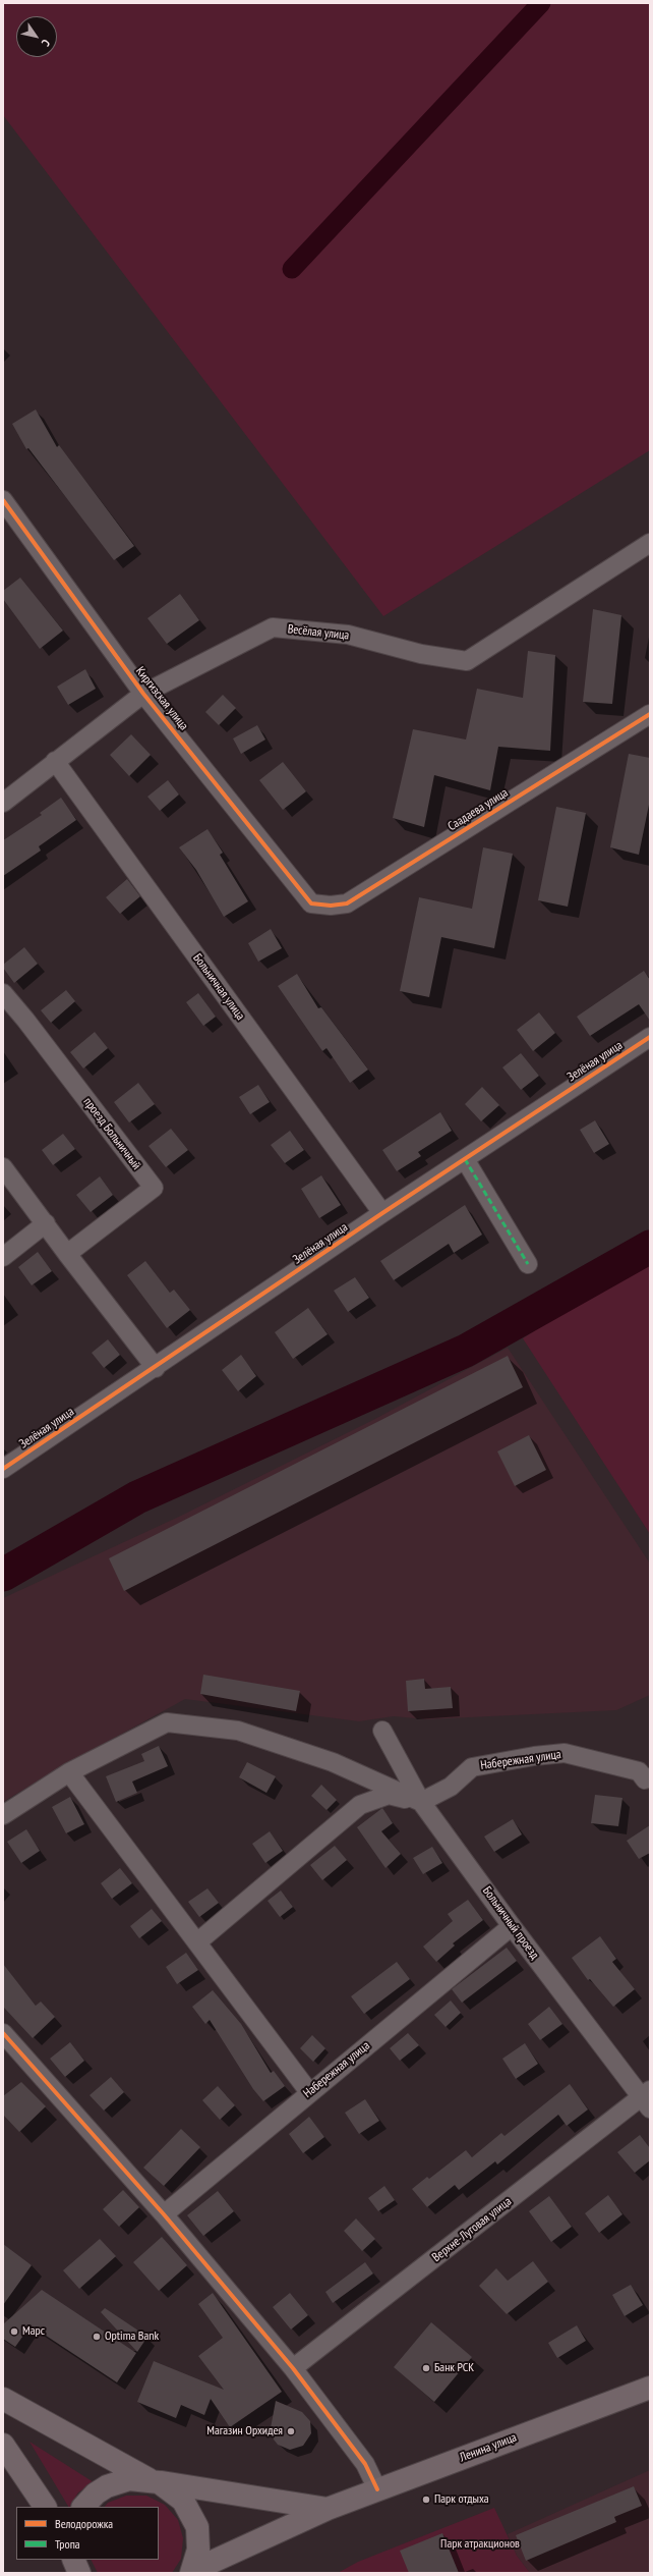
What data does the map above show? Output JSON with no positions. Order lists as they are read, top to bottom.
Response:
{
  "streets": {
    "main road": ["Ленина улица"],
    "street": [
      "Весёлая улица",
      "Киргизская улица",
      "Саадаева улица",
      "Больничная улица",
      "Зелёная улица",
      "проезд Больничный",
      "Набережная улица",
      "Больничный проезд",
      "Верхне-Луговая улица"
    ]
  },
  "crossings": [
    ["Весёлая улица", "Киргизская улица"],
    ["Весёлая улица", "Больничная улица"],
    ["Киргизская улица", "Саадаева улица"],
    ["Больничная улица", "Зелёная улица"],
    ["Набережная улица", "Больничный проезд"],
    ["Больничный проезд", "Верхне-Луговая улица"]
  ],
  "parks": ["Парк атракционов"],
  "places": [
    "Марс",
    "Optima Bank",
    "Банк РСК",
    "Магазин Орхидея",
    "Парк отдыха"
  ],
  "legend": ["Велодорожка", "Тропа"],
  "north": "bottom right"
}
